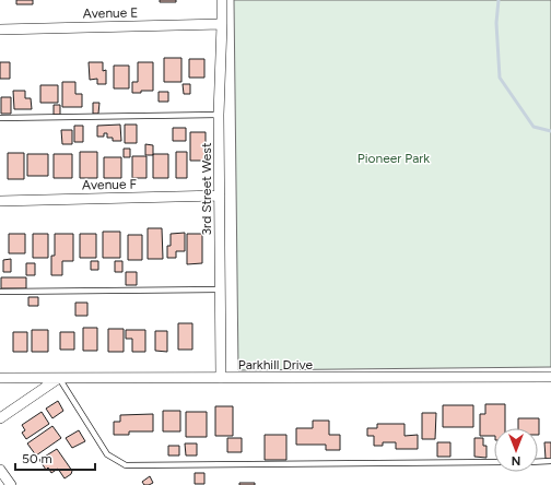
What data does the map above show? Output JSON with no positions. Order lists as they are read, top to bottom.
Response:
{
  "streets": {
    "street": [
      "Avenue E",
      "Avenue F",
      "3rd Street West",
      "Parkhill Drive"
    ]
  },
  "crossings": [
    ["Avenue E", "3rd Street West"],
    ["Avenue F", "3rd Street West"],
    ["3rd Street West", "Parkhill Drive"]
  ],
  "parks": ["Pioneer Park"],
  "scale_bar": "50 m",
  "north": "bottom"
}
